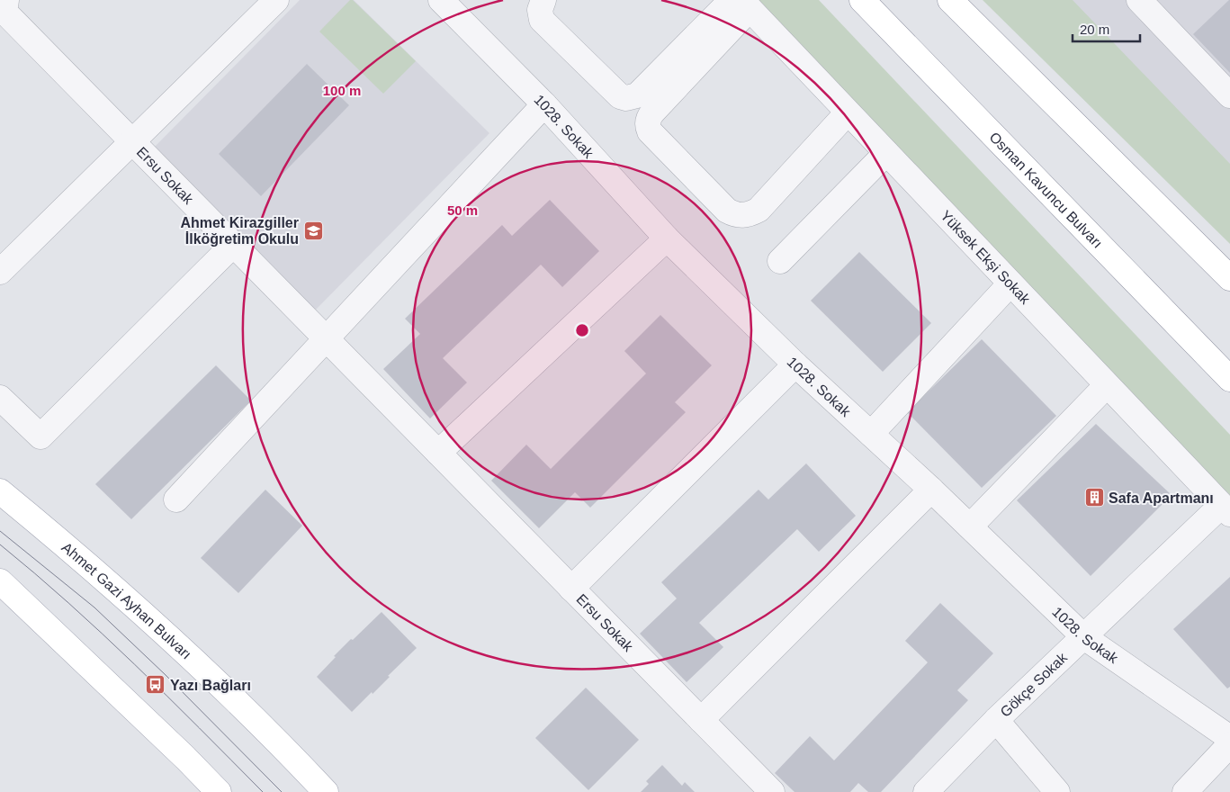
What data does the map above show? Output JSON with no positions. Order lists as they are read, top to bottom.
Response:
{
  "streets": {
    "main road": ["Osman Kavuncu Bulvarı", "Ahmet Gazi Ayhan Bulvarı"],
    "street": [
      "1028. Sokak",
      "Ersu Sokak",
      "Yüksek Ekşi Sokak",
      "Gökçe Sokak"
    ]
  },
  "crossings": [
    ["1028. Sokak", "Gökçe Sokak"],
    ["Yüksek Ekşi Sokak", "Gökçe Sokak"]
  ],
  "places": {
    "school or university": ["Ahmet Kirazgiller İlköğretim Okulu"],
    "building": ["Safa Apartmanı"],
    "bus stop": ["Yazı Bağları"]
  },
  "scale_bar": "20 m",
  "rings": ["100 m", "50 m"]
}
